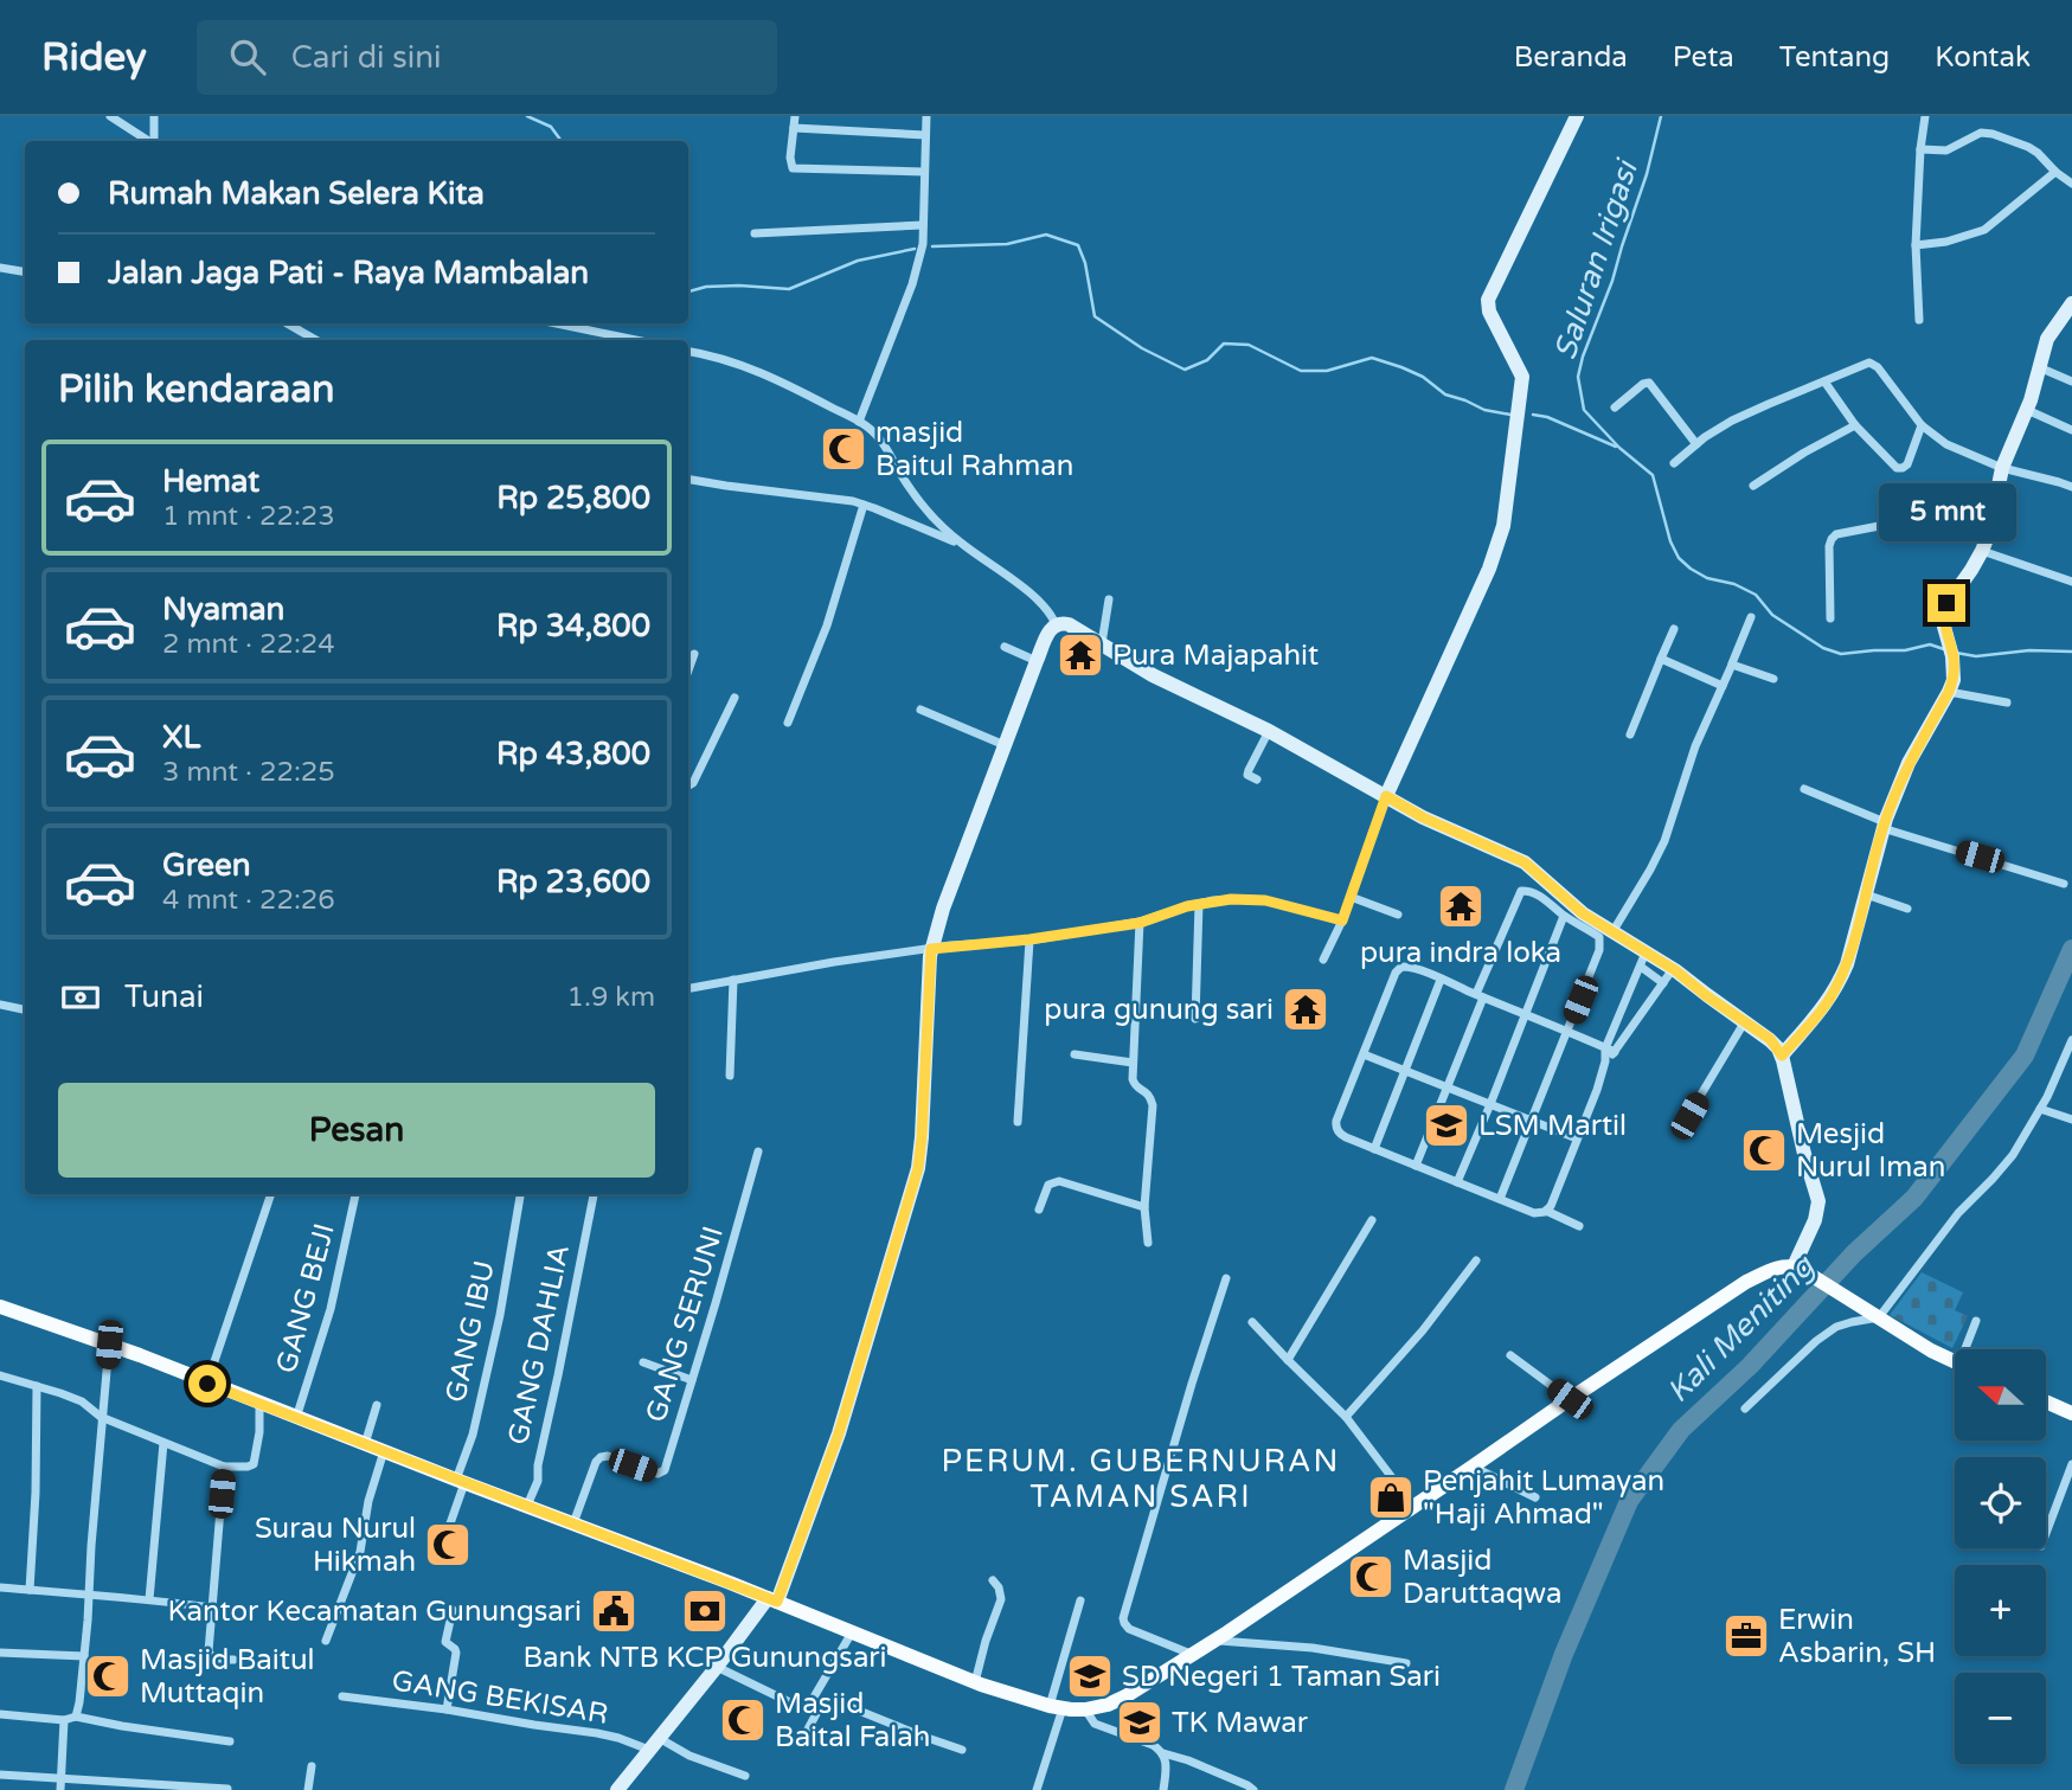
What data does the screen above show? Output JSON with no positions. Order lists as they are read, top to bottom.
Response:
{
  "streets": {
    "street": [
      "GANG BEJI",
      "GANG SERUNI",
      "GANG IBU",
      "GANG DAHLIA",
      "GANG BEKISAR"
    ]
  },
  "districts": ["PERUM. GUBERNURAN TAMAN SARI"],
  "water": ["Saluran Irigasi", "Kali Meniting"],
  "places": {
    "mosque": [
      "masjid Baitul Rahman",
      "Mesjid Nurul Iman",
      "Surau Nurul Hikmah",
      "Masjid Daruttaqwa",
      "Masjid Baitul Muttaqin",
      "Masjid Baital Falah"
    ],
    "temple": ["Pura Majapahit", "pura indra loka", "pura gunung sari"],
    "school or university": ["LSM Martil", "SD Negeri 1 Taman Sari", "TK Mawar"],
    "shop": ["Penjahit Lumayan \"Haji Ahmad\""],
    "public building": ["Kantor Kecamatan Gunungsari"],
    "bank": ["Bank NTB KCP Gunungsari"],
    "office": ["Erwin Asbarin, SH"]
  },
  "north": "left",
  "page": {
    "header": "Ridey",
    "search": "Cari di sini",
    "nav": [
      "Beranda",
      "Peta",
      "Tentang",
      "Kontak"
    ],
    "banner": ["Rumah Makan Selera Kita", "Jalan Jaga Pati - Raya Mambalan"],
    "heading": "Pilih kendaraan",
    "list": [
      {
        "name": "Hemat",
        "note": "1 mnt · 22:23",
        "value": "Rp 25,800"
      },
      {
        "name": "Nyaman",
        "note": "2 mnt · 22:24",
        "value": "Rp 34,800"
      },
      {
        "name": "XL",
        "note": "3 mnt · 22:25",
        "value": "Rp 43,800"
      },
      {
        "name": "Green",
        "note": "4 mnt · 22:26",
        "value": "Rp 23,600"
      }
    ],
    "bubble": "5 mnt",
    "pay": ["Tunai", "1.9 km"],
    "buttons": "Pesan",
    "map_buttons": ["+", "−"]
  }
}
